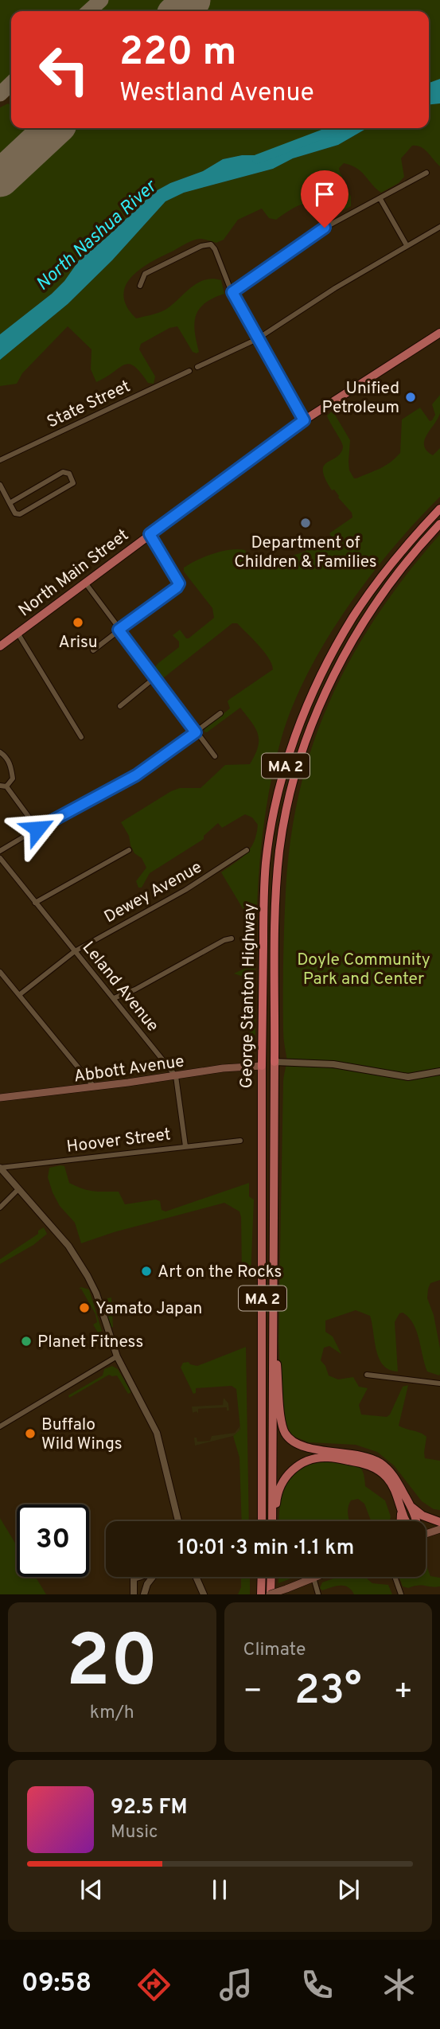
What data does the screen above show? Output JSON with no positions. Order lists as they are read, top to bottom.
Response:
{
  "streets": {
    "highway": ["North Main Street", "MA 2", "George Stanton Highway"],
    "main road": ["Abbott Avenue"],
    "street": [
      "State Street",
      "Dewey Avenue",
      "Leland Avenue",
      "Hoover Street"
    ]
  },
  "crossings": [
    ["Dewey Avenue", "Leland Avenue"],
    ["Leland Avenue", "Abbott Avenue"],
    ["George Stanton Highway", "Abbott Avenue"]
  ],
  "water": ["North Nashua River"],
  "parks": ["Doyle Community Park and Center"],
  "places": [
    "Unified Petroleum",
    "Department of Children & Families",
    "Arisu",
    "Art on the Rocks",
    "Yamato Japan",
    "Planet Fitness",
    "Buffalo Wild Wings"
  ],
  "page": {
    "turn": ["220 m", "Westland Avenue"],
    "limit": "30",
    "trip": "10:01 · 3 min · 1.1 km",
    "tile": [
      ["20", "km/h"],
      "Climate"
    ],
    "heat": ["−", "23°", "+"],
    "song": ["92.5 FM", "Music"],
    "tabs": "09:58"
  }
}
